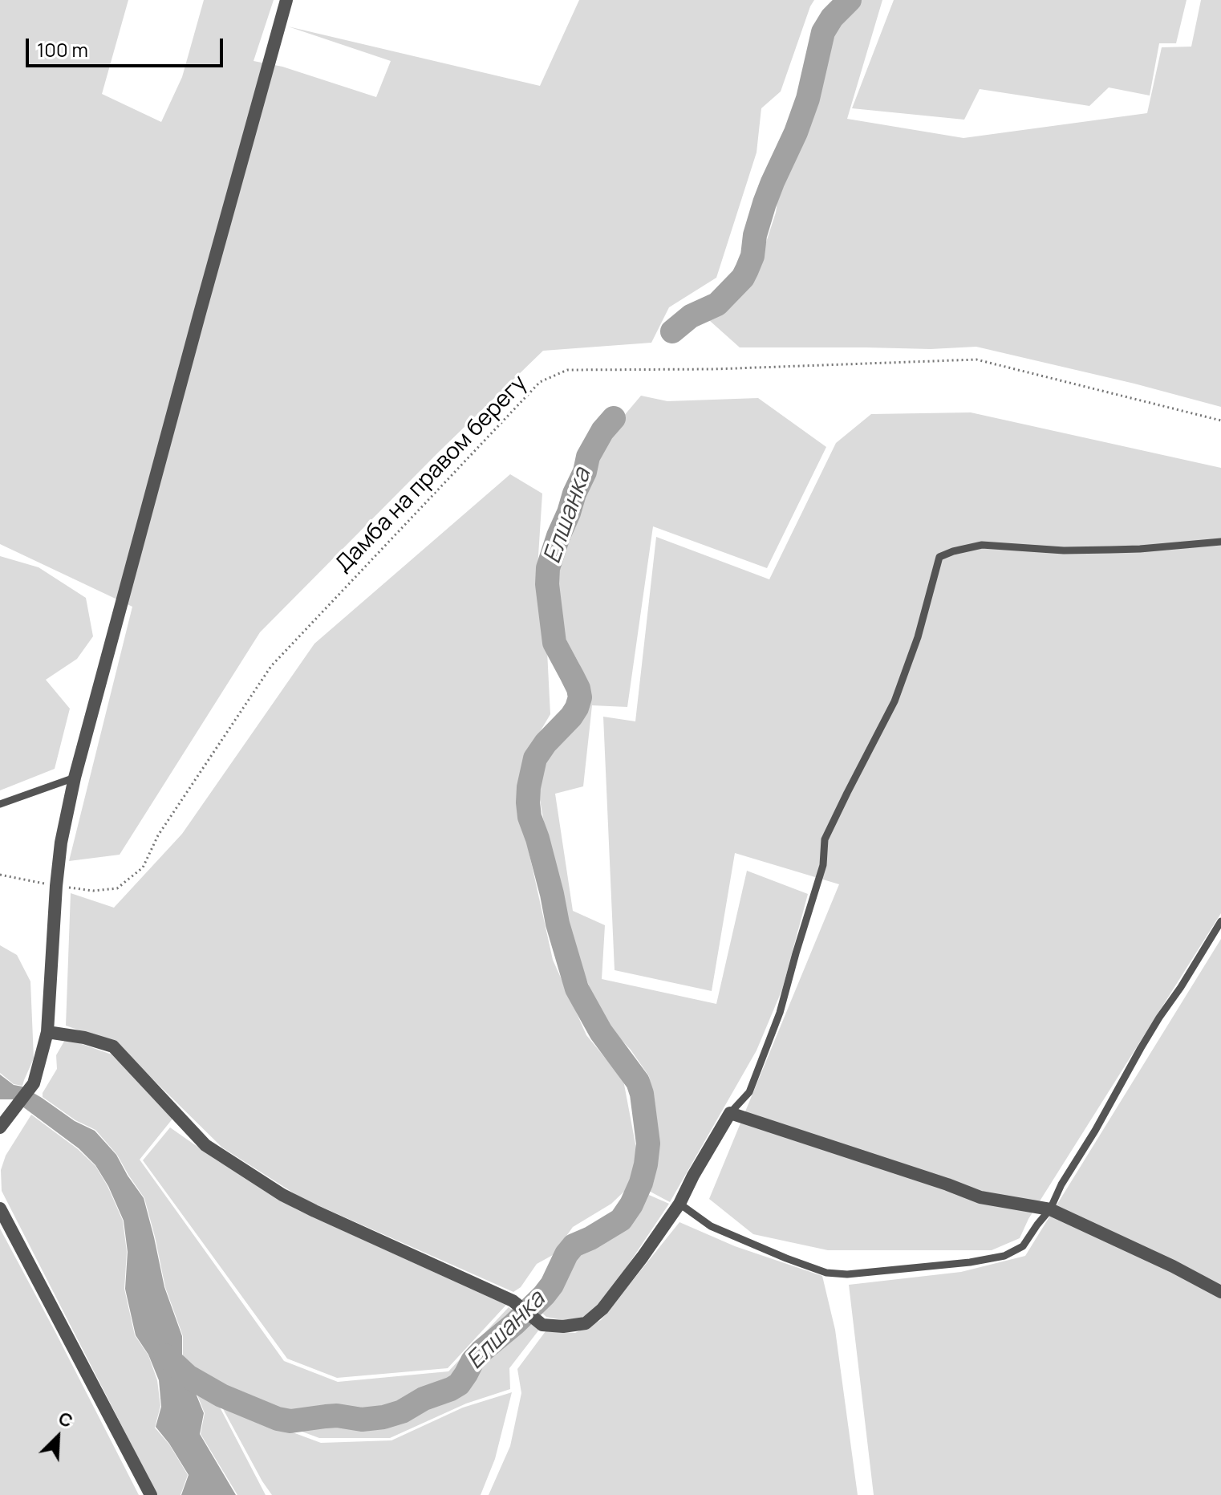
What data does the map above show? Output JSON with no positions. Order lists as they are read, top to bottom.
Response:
{
  "streets": {
    "path": ["Дамба на правом берегу"]
  },
  "water": ["Елшанка"],
  "scale_bar": "100 m",
  "north": "top right"
}
